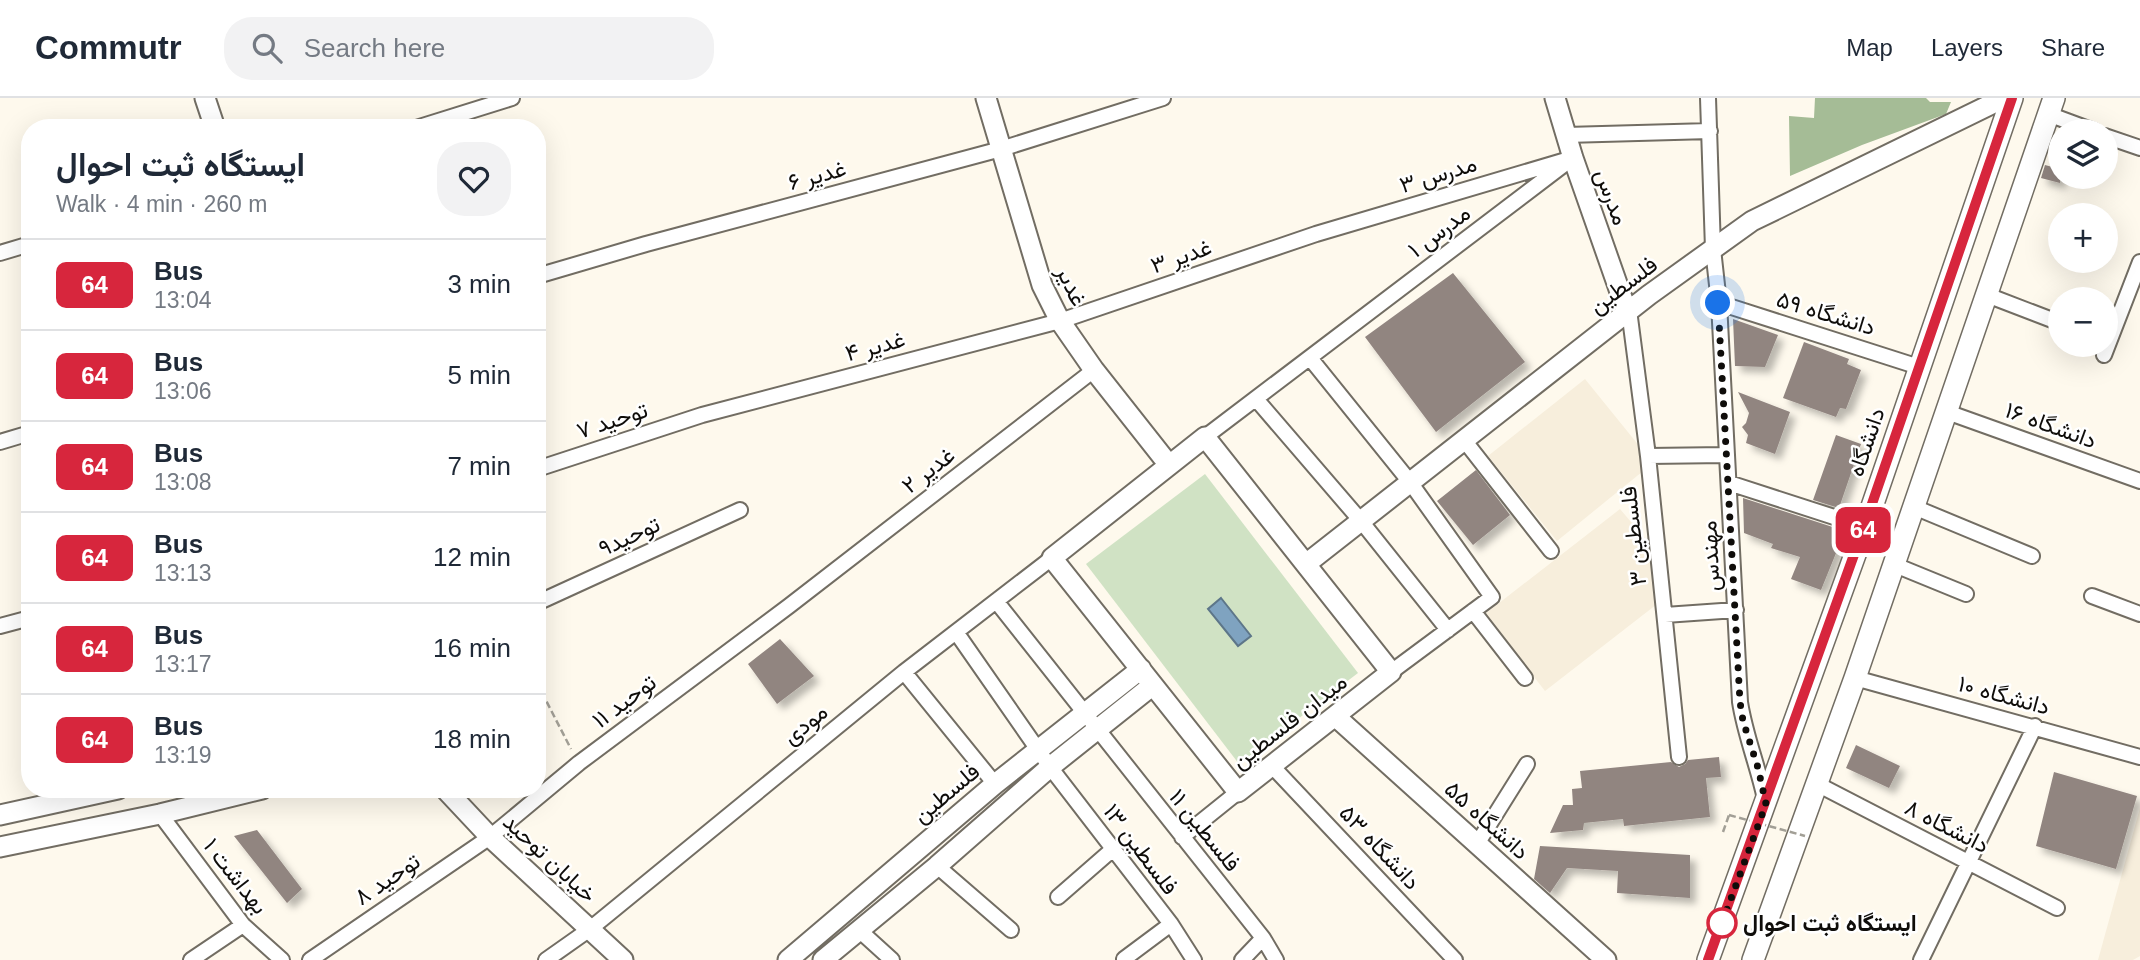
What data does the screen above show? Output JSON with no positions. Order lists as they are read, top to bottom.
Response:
{
  "streets": {
    "main road": ["دانشگاه"],
    "street": [
      "مدرس ۳",
      "غدیر ۶",
      "مدرس",
      "مدرس ۱",
      "غدیر ۳",
      "فلسطین",
      "غدیر",
      "دانشگاه ۵۹",
      "غدیر ۴",
      "توحید ۷",
      "دانشگاه ۱۶",
      "غدیر ۲",
      "توحید۹",
      "فلسطین ۳",
      "مهندس",
      "دانشگاه ۱۰",
      "توحید ۱۱",
      "میدان فلسطین",
      "مودی",
      "دانشگاه ۵۵",
      "دانشگاه ۸",
      "فلسطین ۱۱",
      "دانشگاه ۵۳",
      "فلسطین ۱۳",
      "خیابان توحید",
      "بهداشت ۱",
      "توحید ۸"
    ]
  },
  "crossings": [
    ["مدرس ۳", "مدرس"],
    ["مدرس ۳", "مدرس ۱"],
    ["مدرس ۳", "غدیر ۳"],
    ["غدیر ۶", "غدیر"],
    ["مدرس", "مدرس ۱"],
    ["مدرس", "فلسطین"],
    ["مدرس", "فلسطین ۳"],
    ["غدیر ۳", "غدیر"],
    ["غدیر ۳", "غدیر ۴"],
    ["فلسطین", "فلسطین ۳"],
    ["فلسطین", "مهندس"],
    ["فلسطین", "میدان فلسطین"],
    ["فلسطین", "فلسطین ۱۱"],
    ["فلسطین", "فلسطین ۱۳"],
    ["غدیر", "غدیر ۴"],
    ["غدیر", "غدیر ۲"],
    ["دانشگاه ۵۹", "دانشگاه"],
    ["دانشگاه ۵۹", "مهندس"],
    ["غدیر ۴", "توحید ۷"],
    ["دانشگاه", "مهندس"],
    ["غدیر ۲", "توحید ۱۱"],
    ["توحید ۱۱", "خیابان توحید"],
    ["توحید ۱۱", "توحید ۸"],
    ["میدان فلسطین", "مودی"],
    ["میدان فلسطین", "دانشگاه ۵۵"],
    ["میدان فلسطین", "دانشگاه ۵۳"],
    ["مودی", "فلسطین ۱۱"],
    ["مودی", "فلسطین ۱۳"],
    ["مودی", "خیابان توحید"],
    ["خیابان توحید", "توحید ۸"]
  ],
  "places": ["ایستگاه ثبت احوال"],
  "lines": ["bus line 64"],
  "page": {
    "header": "Commutr",
    "search": "Search here",
    "nav": ["Map", "Layers", "Share"],
    "on_map": "64",
    "map_buttons": ["+", "−"],
    "heading": ["ایستگاه ثبت احوال", "Walk · 4 min · 260 m"],
    "list": [
      {
        "mark": "64",
        "name": "Bus",
        "note": "13:04",
        "value": "3 min"
      },
      {
        "mark": "64",
        "name": "Bus",
        "note": "13:06",
        "value": "5 min"
      },
      {
        "mark": "64",
        "name": "Bus",
        "note": "13:08",
        "value": "7 min"
      },
      {
        "mark": "64",
        "name": "Bus",
        "note": "13:13",
        "value": "12 min"
      },
      {
        "mark": "64",
        "name": "Bus",
        "note": "13:17",
        "value": "16 min"
      },
      {
        "mark": "64",
        "name": "Bus",
        "note": "13:19",
        "value": "18 min"
      }
    ]
  }
}
